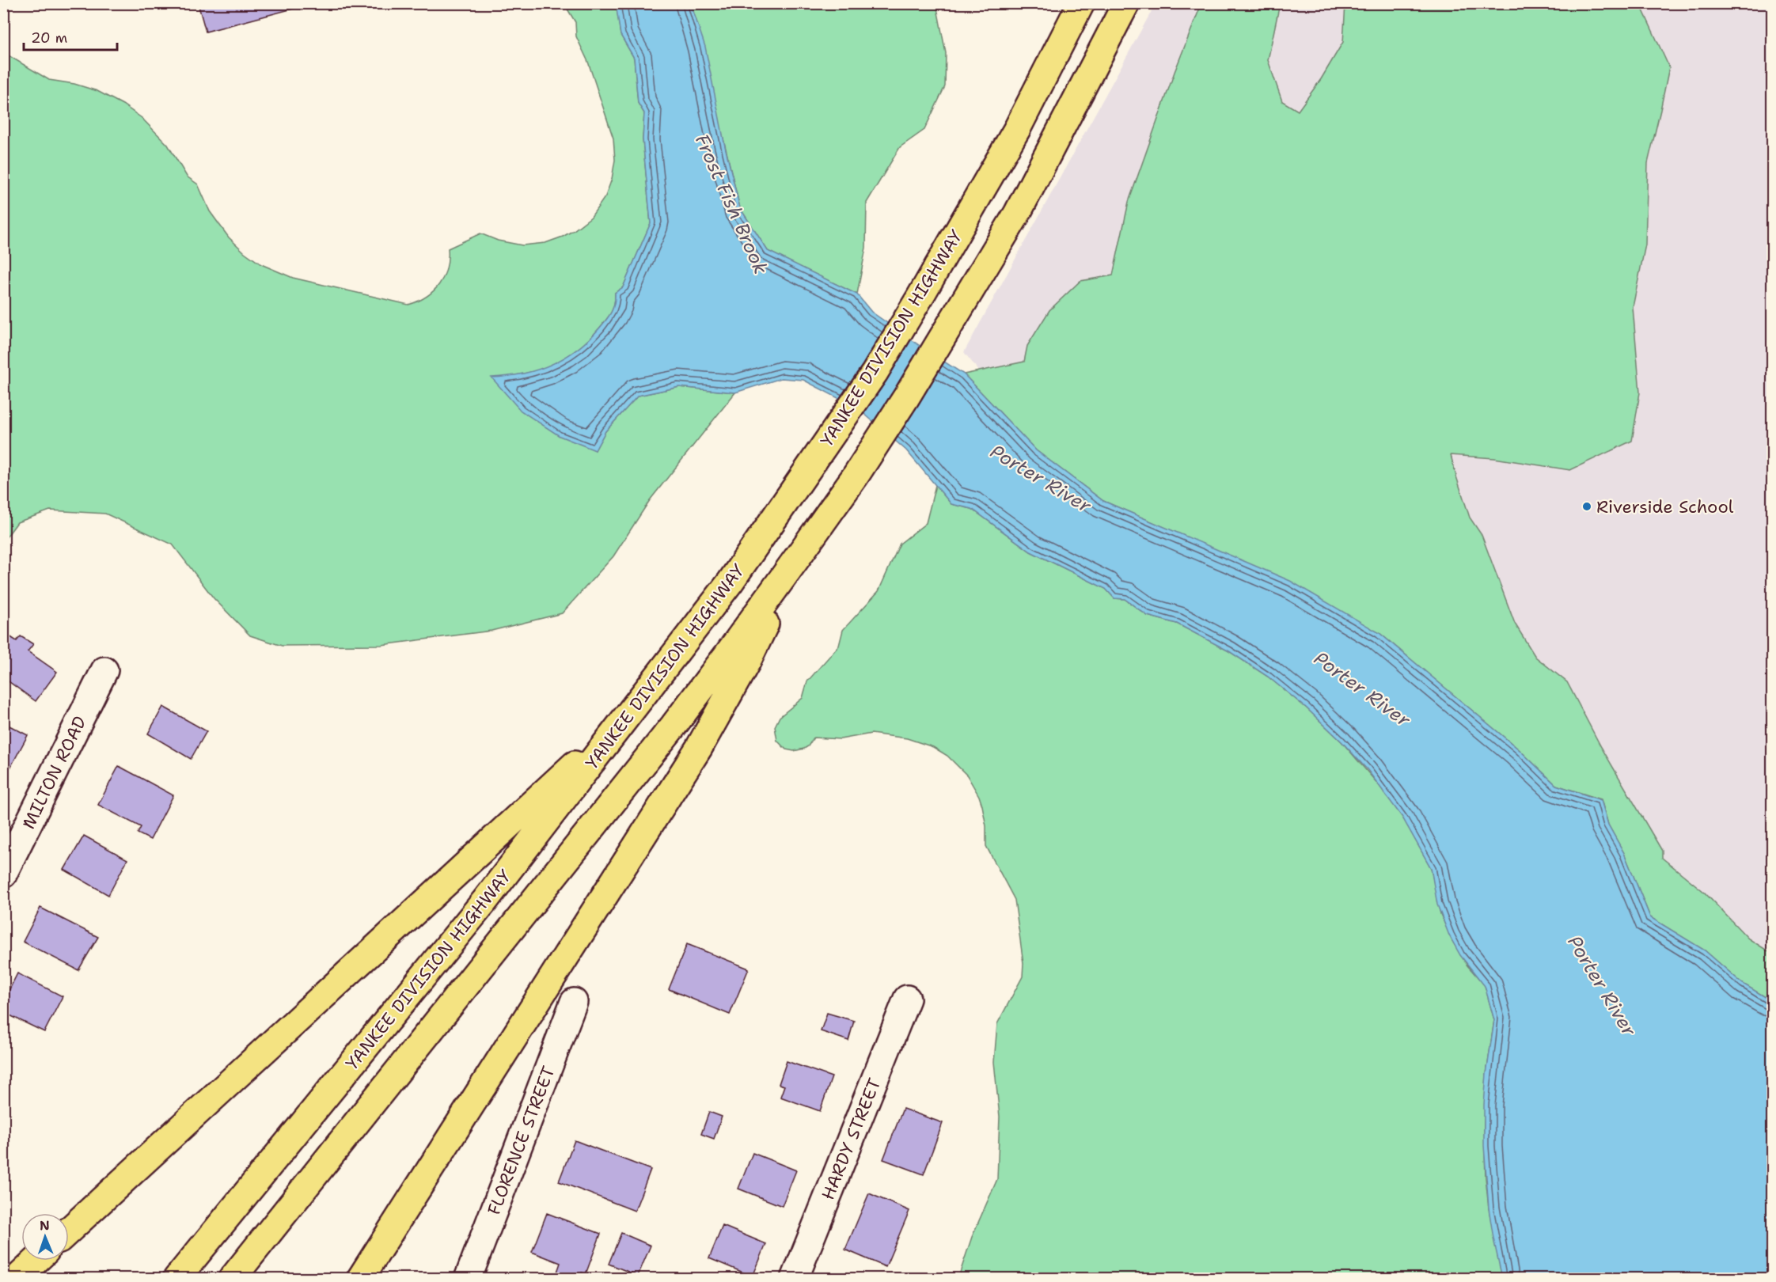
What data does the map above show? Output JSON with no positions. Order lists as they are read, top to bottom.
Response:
{
  "streets": {
    "highway": ["YANKEE DIVISION HIGHWAY"],
    "street": ["MILTON ROAD", "HARDY STREET", "FLORENCE STREET"]
  },
  "water": ["Frost Fish Brook", "Porter River"],
  "places": ["Riverside School"],
  "scale_bar": "20 m",
  "north": "top"
}
